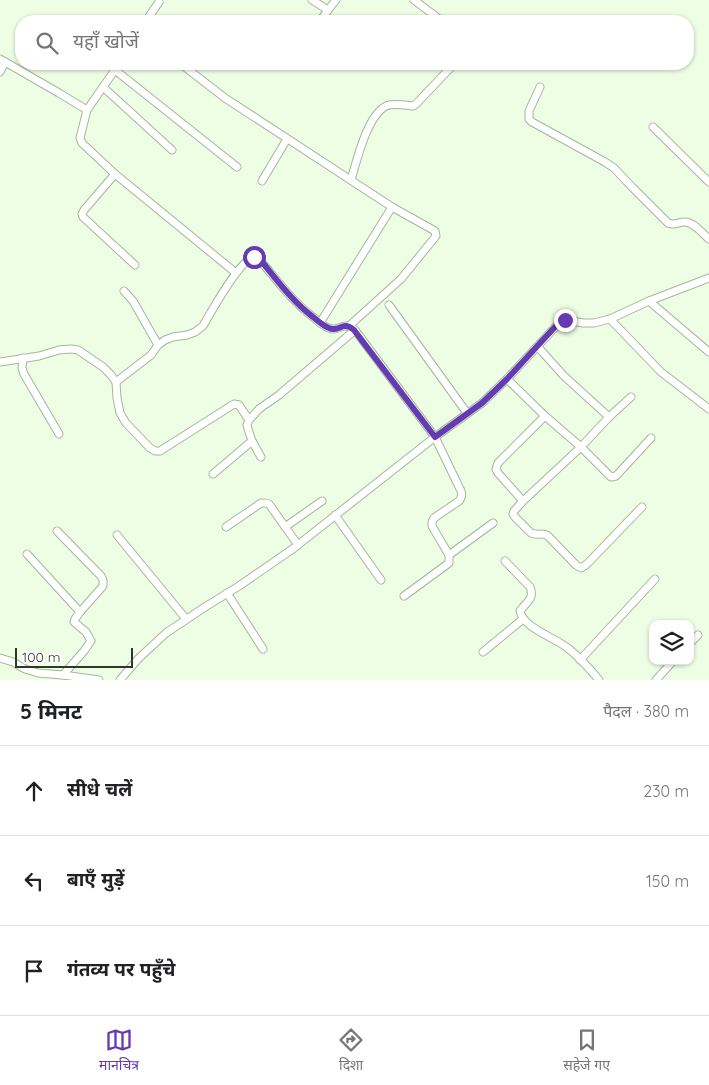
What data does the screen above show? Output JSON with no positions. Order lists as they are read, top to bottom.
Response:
{
  "scale_bar": "100 m",
  "page": {
    "search": "यहाँ खोजें",
    "scale": "100 m",
    "heading": ["5 मिनट", "पैदल · 380 m"],
    "list": [
      ["सीधे चलें", "230 m"],
      ["बाएँ मुड़ें", "150 m"],
      "गंतव्य पर पहुँचे"
    ],
    "nav": ["मानचित्र", "दिशा", "सहेजे गए"]
  }
}
